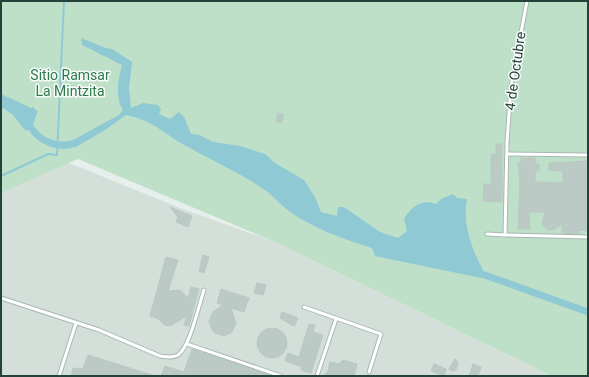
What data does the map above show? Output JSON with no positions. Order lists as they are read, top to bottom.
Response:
{
  "streets": {
    "lane": ["4 de Octubre"]
  },
  "parks": ["Sitio Ramsar La Mintzita"]
}
